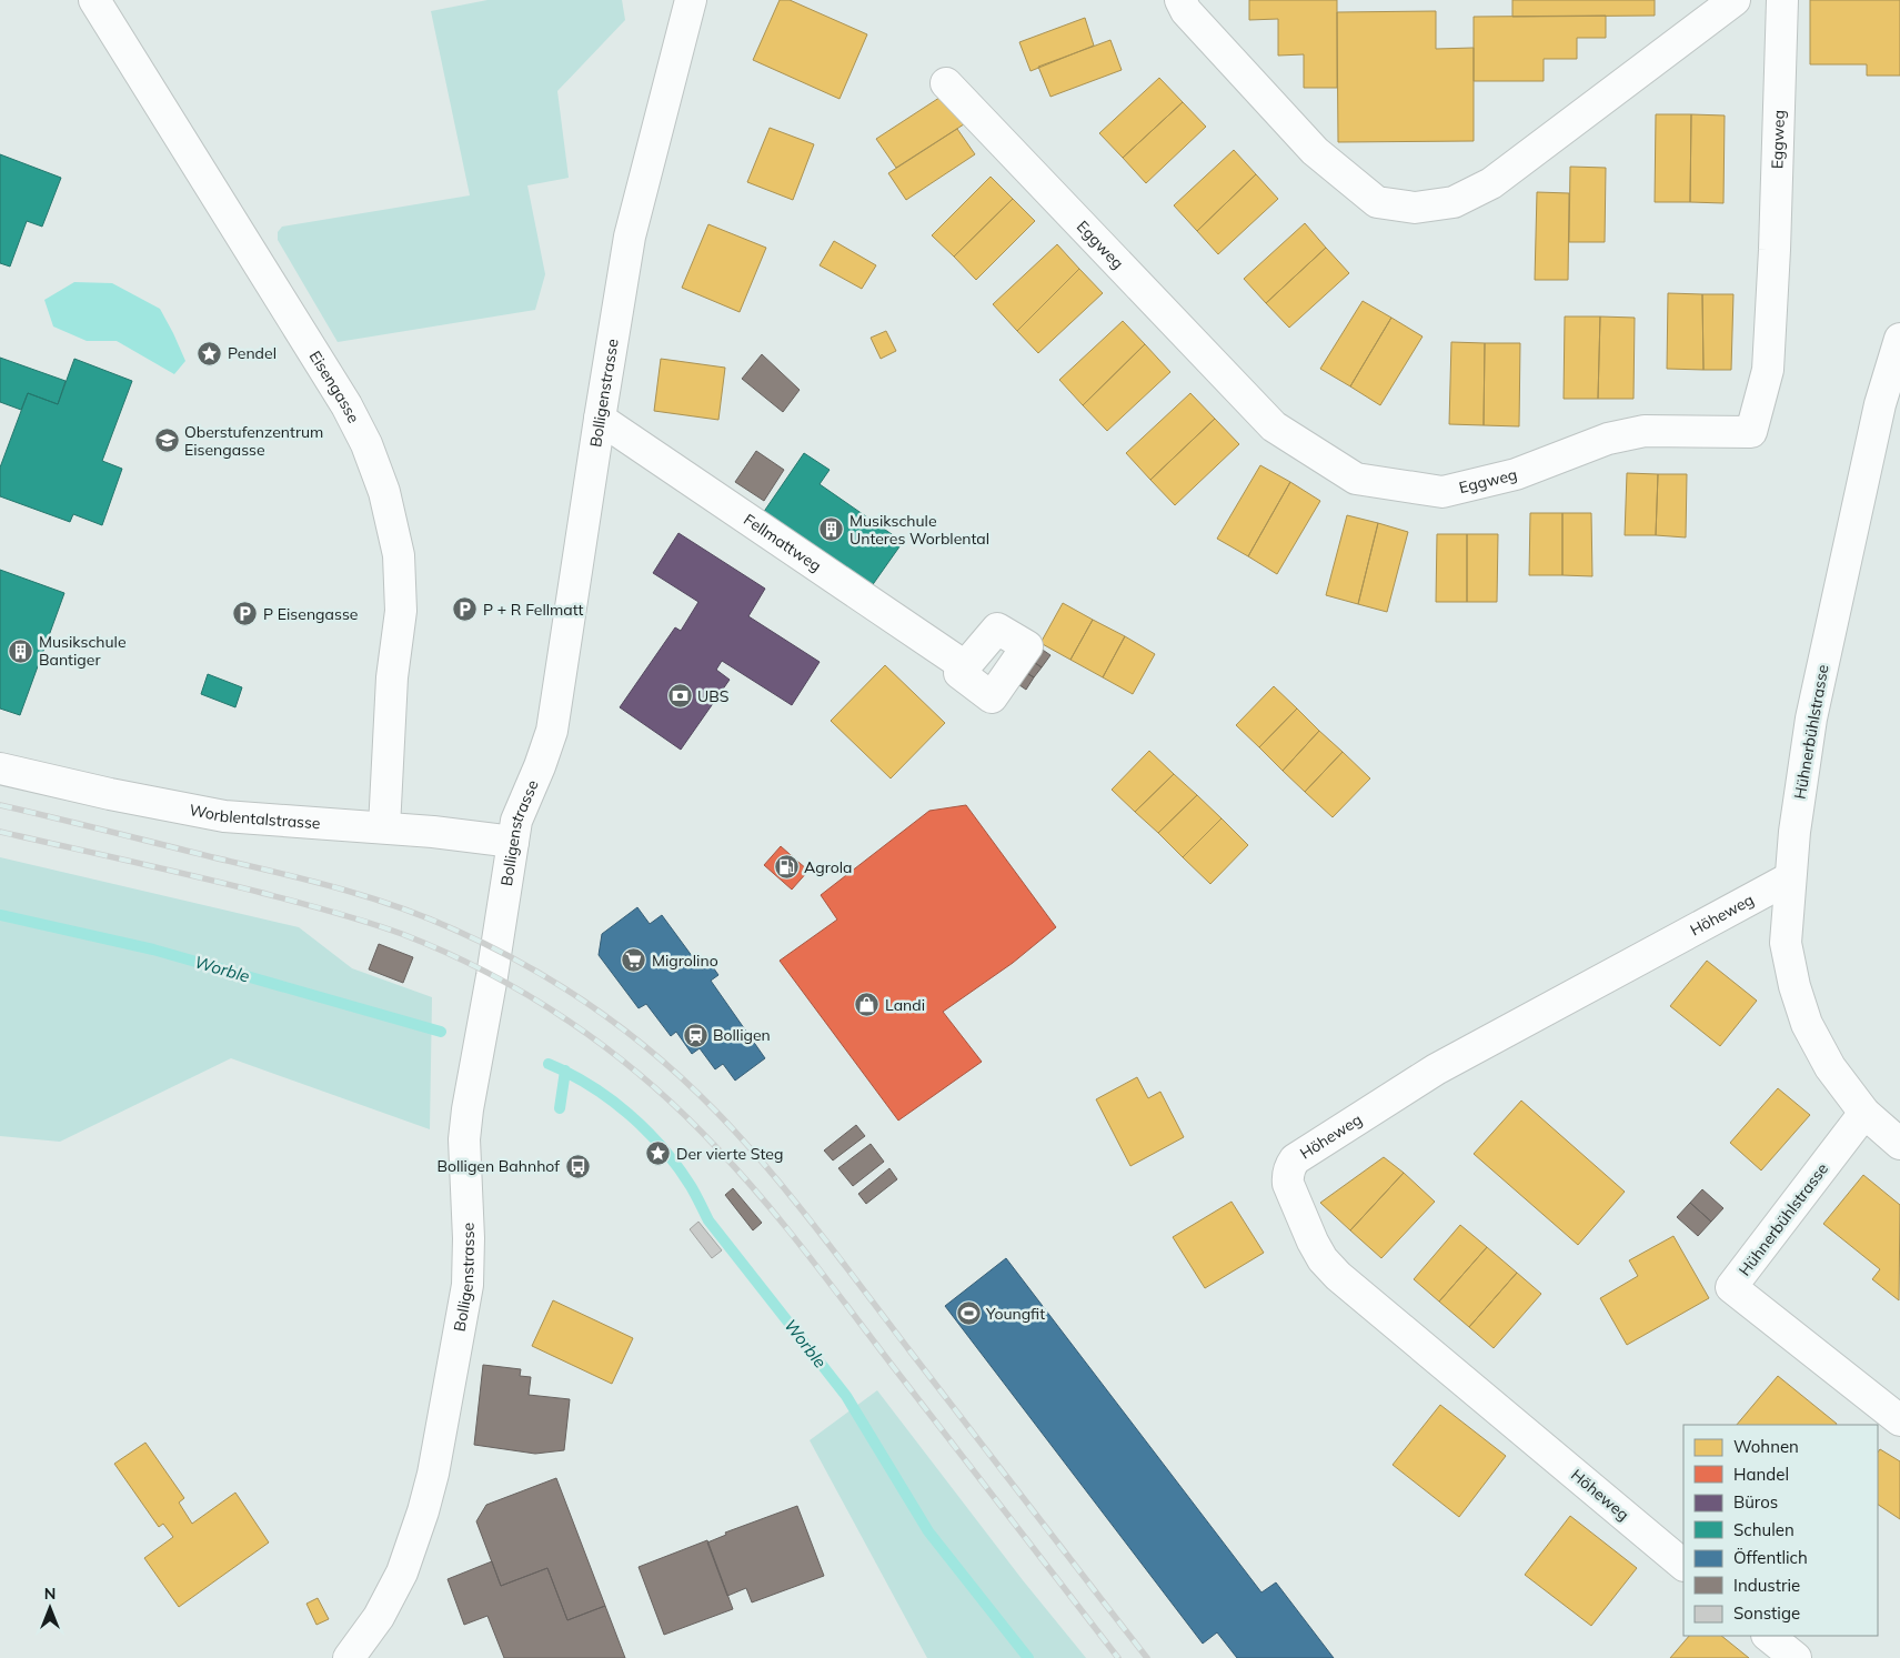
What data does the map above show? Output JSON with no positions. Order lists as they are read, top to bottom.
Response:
{
  "streets": {
    "street": [
      "Eggweg",
      "Eisengasse",
      "Bolligenstrasse",
      "Fellmattweg",
      "Hühnerbühlstrasse",
      "Worblentalstrasse",
      "Höheweg"
    ]
  },
  "crossings": [
    ["Eisengasse", "Worblentalstrasse"],
    ["Bolligenstrasse", "Fellmattweg"],
    ["Bolligenstrasse", "Worblentalstrasse"],
    ["Hühnerbühlstrasse", "Höheweg"]
  ],
  "water": ["Worble"],
  "places": {
    "place": ["Pendel", "Der vierte Steg"],
    "school or university": ["Oberstufenzentrum Eisengasse"],
    "building": ["Musikschule Unteres Worblental", "Musikschule Bantiger"],
    "parking": ["P + R Fellmatt", "P Eisengasse"],
    "bank": ["UBS"],
    "fuel station": ["Agrola"],
    "supermarket": ["Migrolino"],
    "shop": ["Landi"],
    "station": ["Bolligen"],
    "bus stop": ["Bolligen Bahnhof"],
    "sports": ["Youngfit"]
  },
  "legend": [
    "Wohnen",
    "Handel",
    "Büros",
    "Schulen",
    "Öffentlich",
    "Industrie",
    "Sonstige"
  ],
  "north": "top"
}
